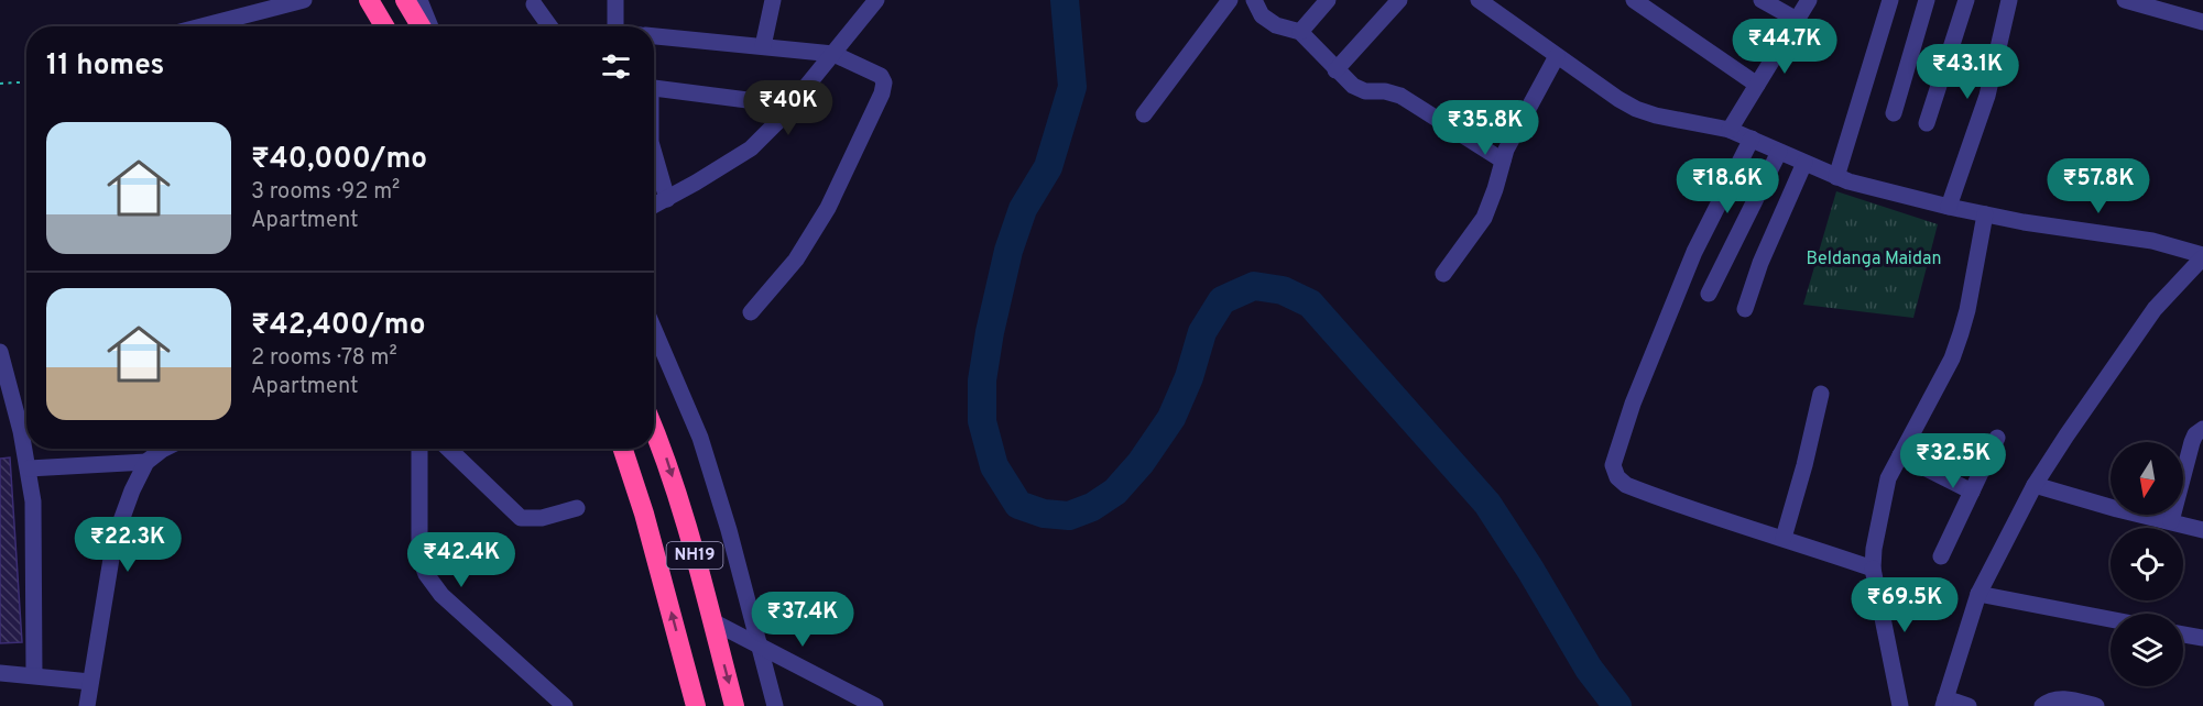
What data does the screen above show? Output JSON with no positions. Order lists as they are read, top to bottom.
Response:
{
  "streets": {
    "highway": ["NH19"]
  },
  "parks": ["Beldanga Maidan"],
  "north": "bottom",
  "page": {
    "price": [
      "₹44.7K",
      "₹43.1K",
      "₹40K",
      "₹35.8K",
      "₹18.6K",
      "₹57.8K",
      "₹32.5K",
      "₹22.3K",
      "₹42.4K",
      "₹69.5K",
      "₹37.4K"
    ],
    "heading": "11 homes",
    "list": [
      {
        "name": "₹40,000/mo",
        "note": "3 rooms · 92 m² · Apartment"
      },
      {
        "name": "₹42,400/mo",
        "note": "2 rooms · 78 m² · Apartment"
      }
    ]
  }
}
